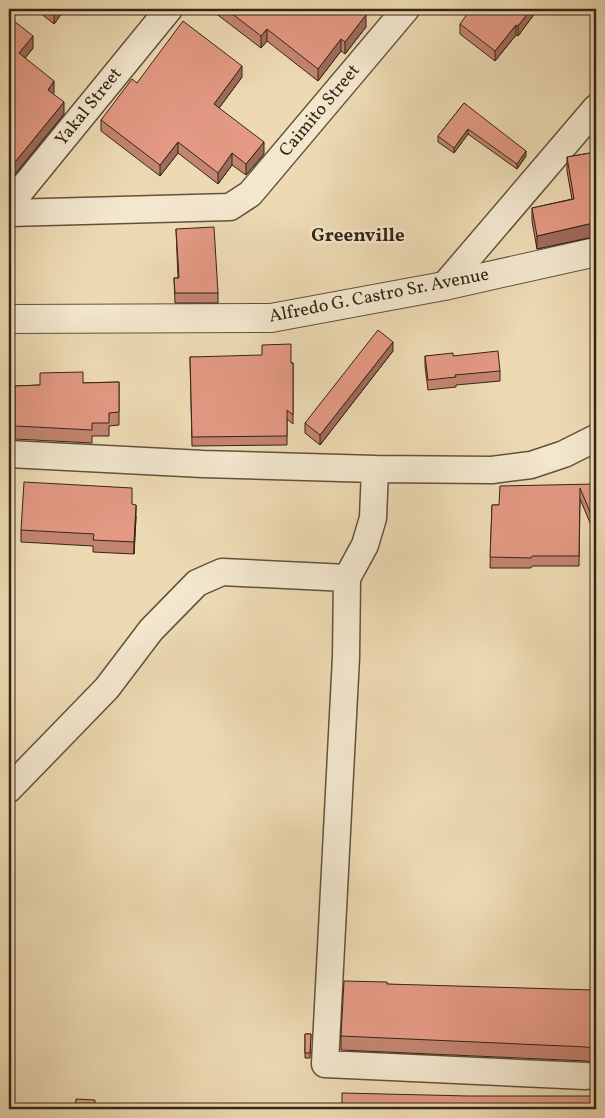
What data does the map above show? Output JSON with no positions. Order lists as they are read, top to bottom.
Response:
{
  "streets": {
    "street": ["Yakal Street", "Caimito Street", "Alfredo G. Castro Sr. Avenue"]
  },
  "districts": ["Greenville"]
}
